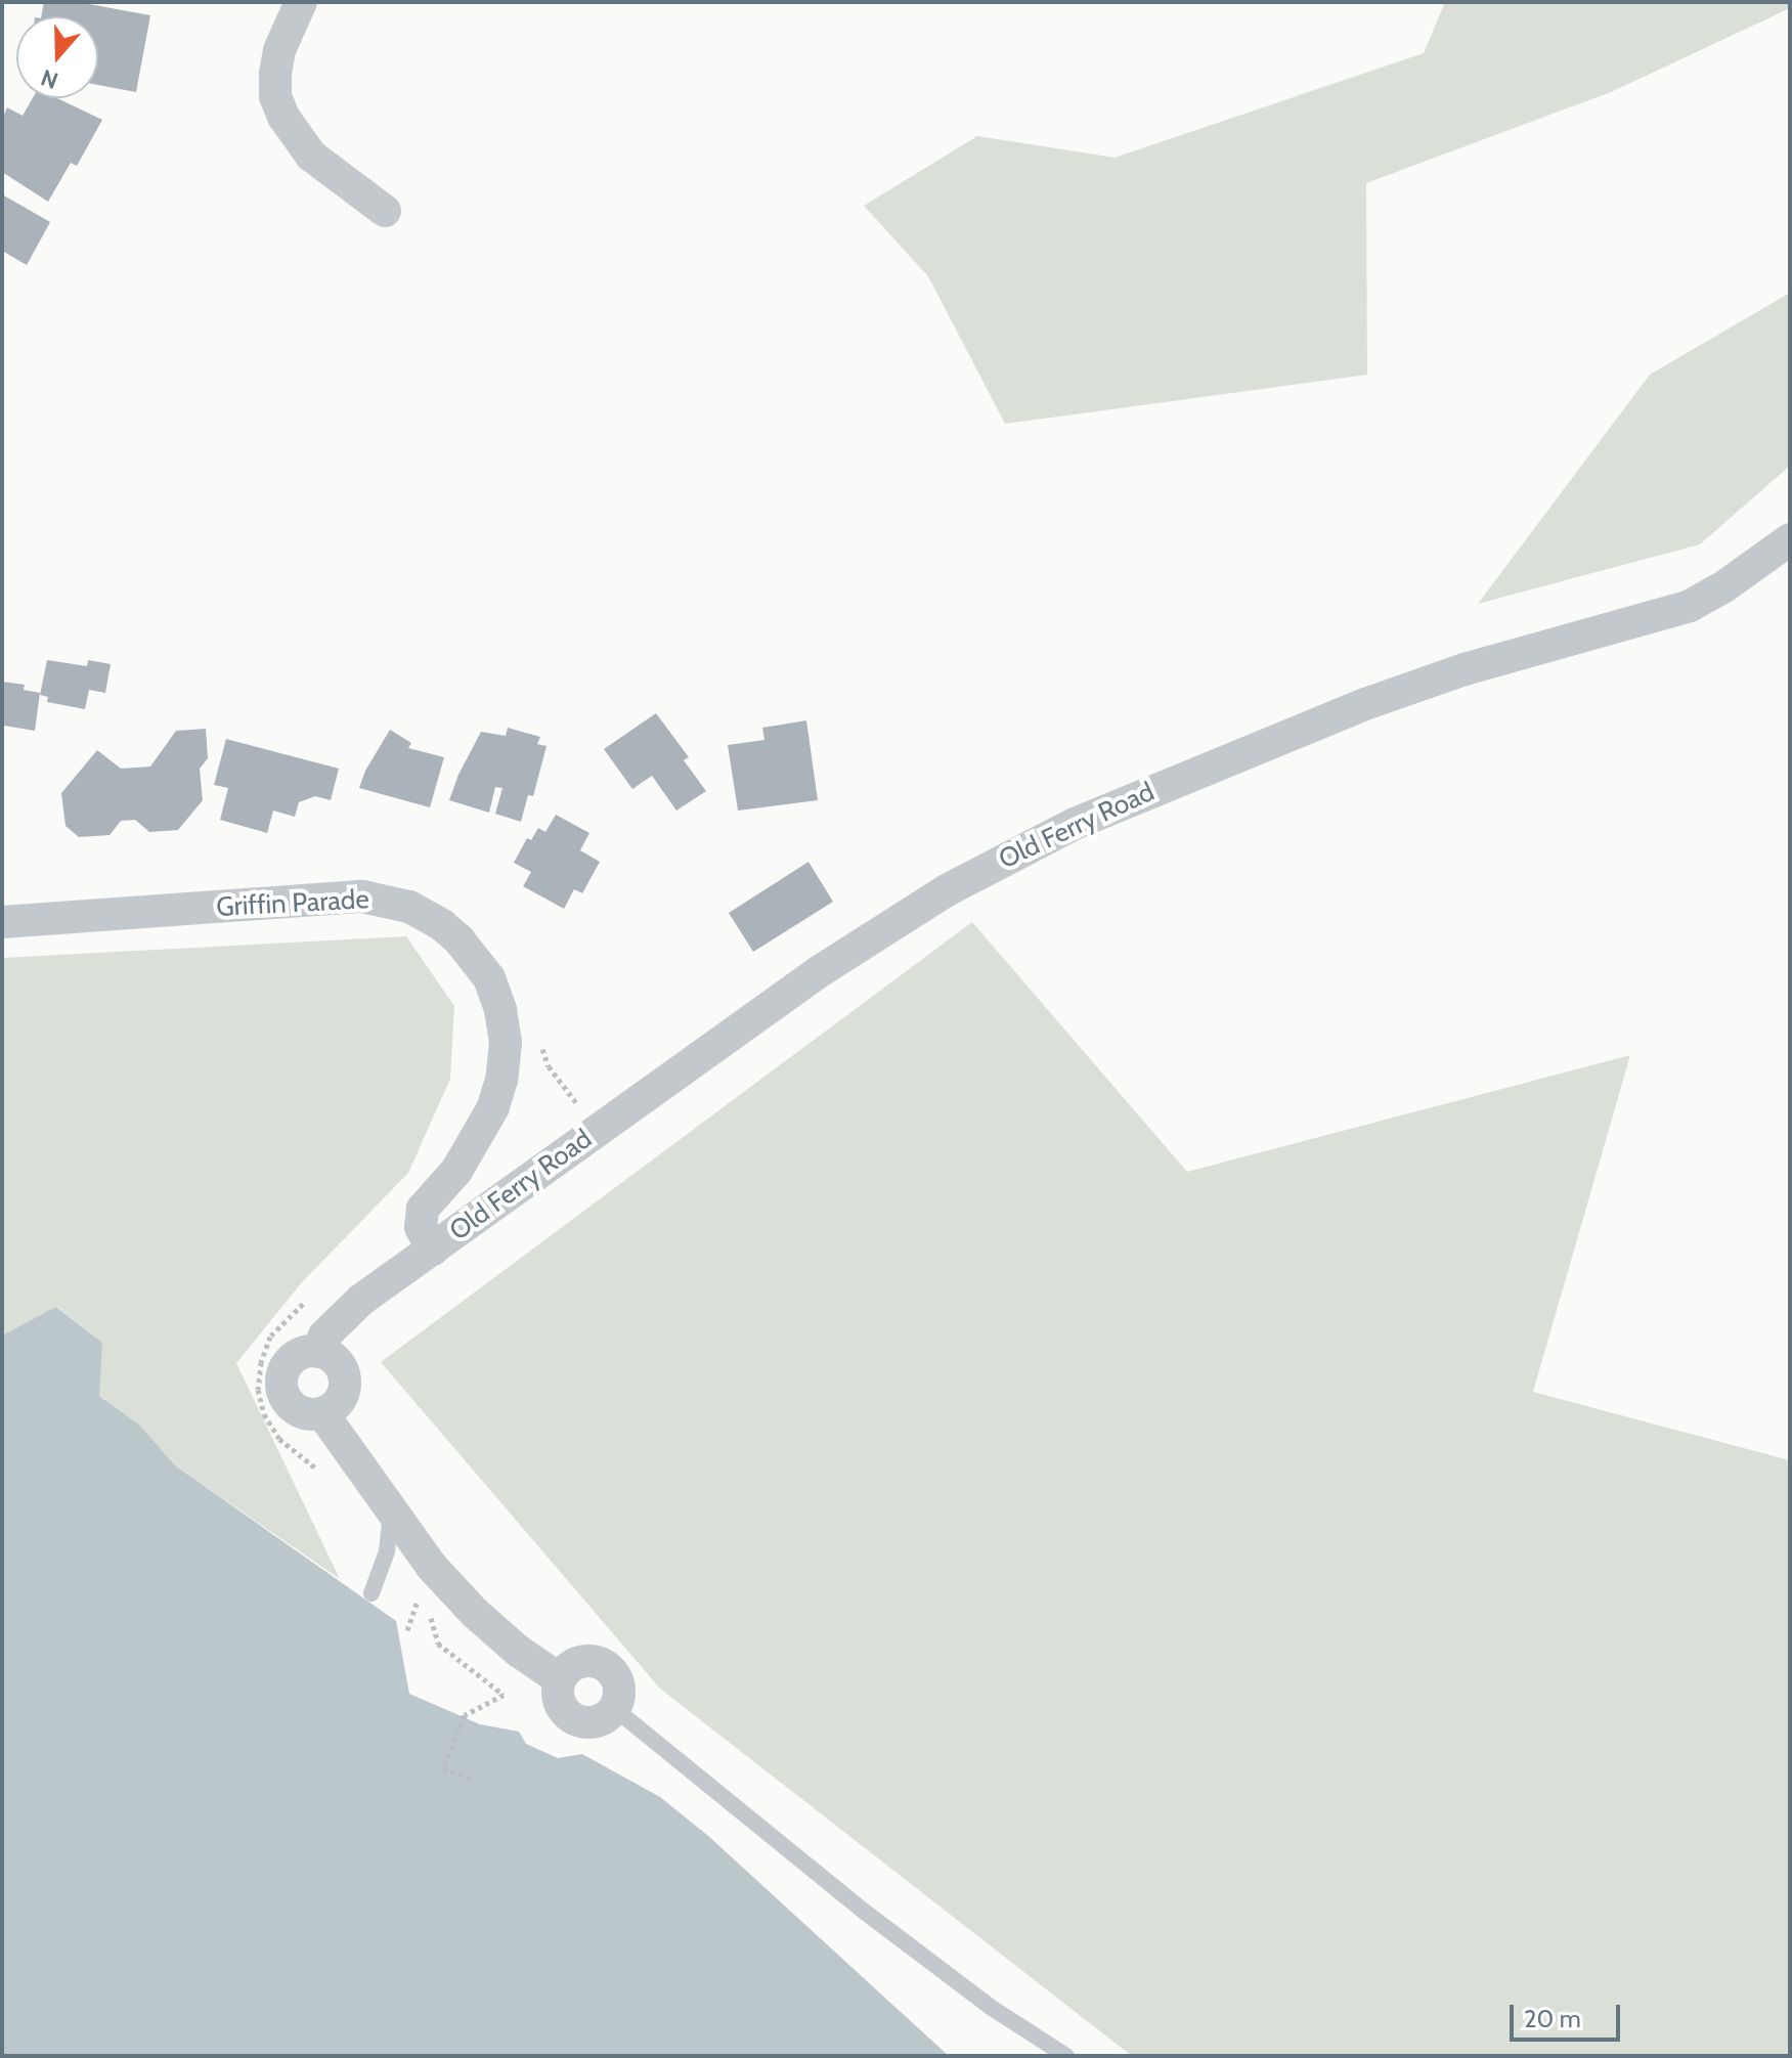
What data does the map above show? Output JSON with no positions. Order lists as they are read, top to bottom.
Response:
{
  "streets": {
    "street": ["Old Ferry Road", "Griffin Parade"]
  },
  "crossings": [
    ["Old Ferry Road", "Griffin Parade"]
  ],
  "scale_bar": "20 m",
  "north": "bottom"
}
